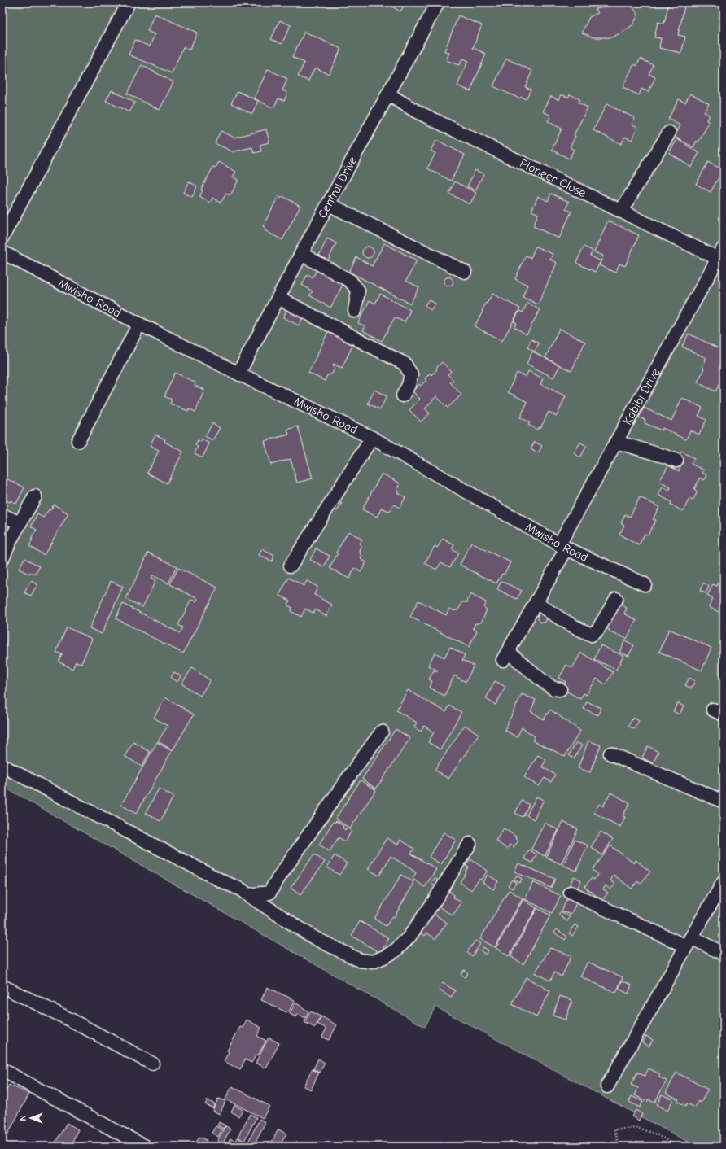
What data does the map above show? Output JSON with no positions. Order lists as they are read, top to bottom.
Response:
{
  "streets": {
    "street": [
      "Pioneer Close",
      "Central Drive",
      "Mwisho Road",
      "Kabibi Drive"
    ]
  },
  "crossings": [
    ["Pioneer Close", "Central Drive"],
    ["Pioneer Close", "Kabibi Drive"],
    ["Central Drive", "Mwisho Road"],
    ["Mwisho Road", "Kabibi Drive"]
  ],
  "north": "left"
}
